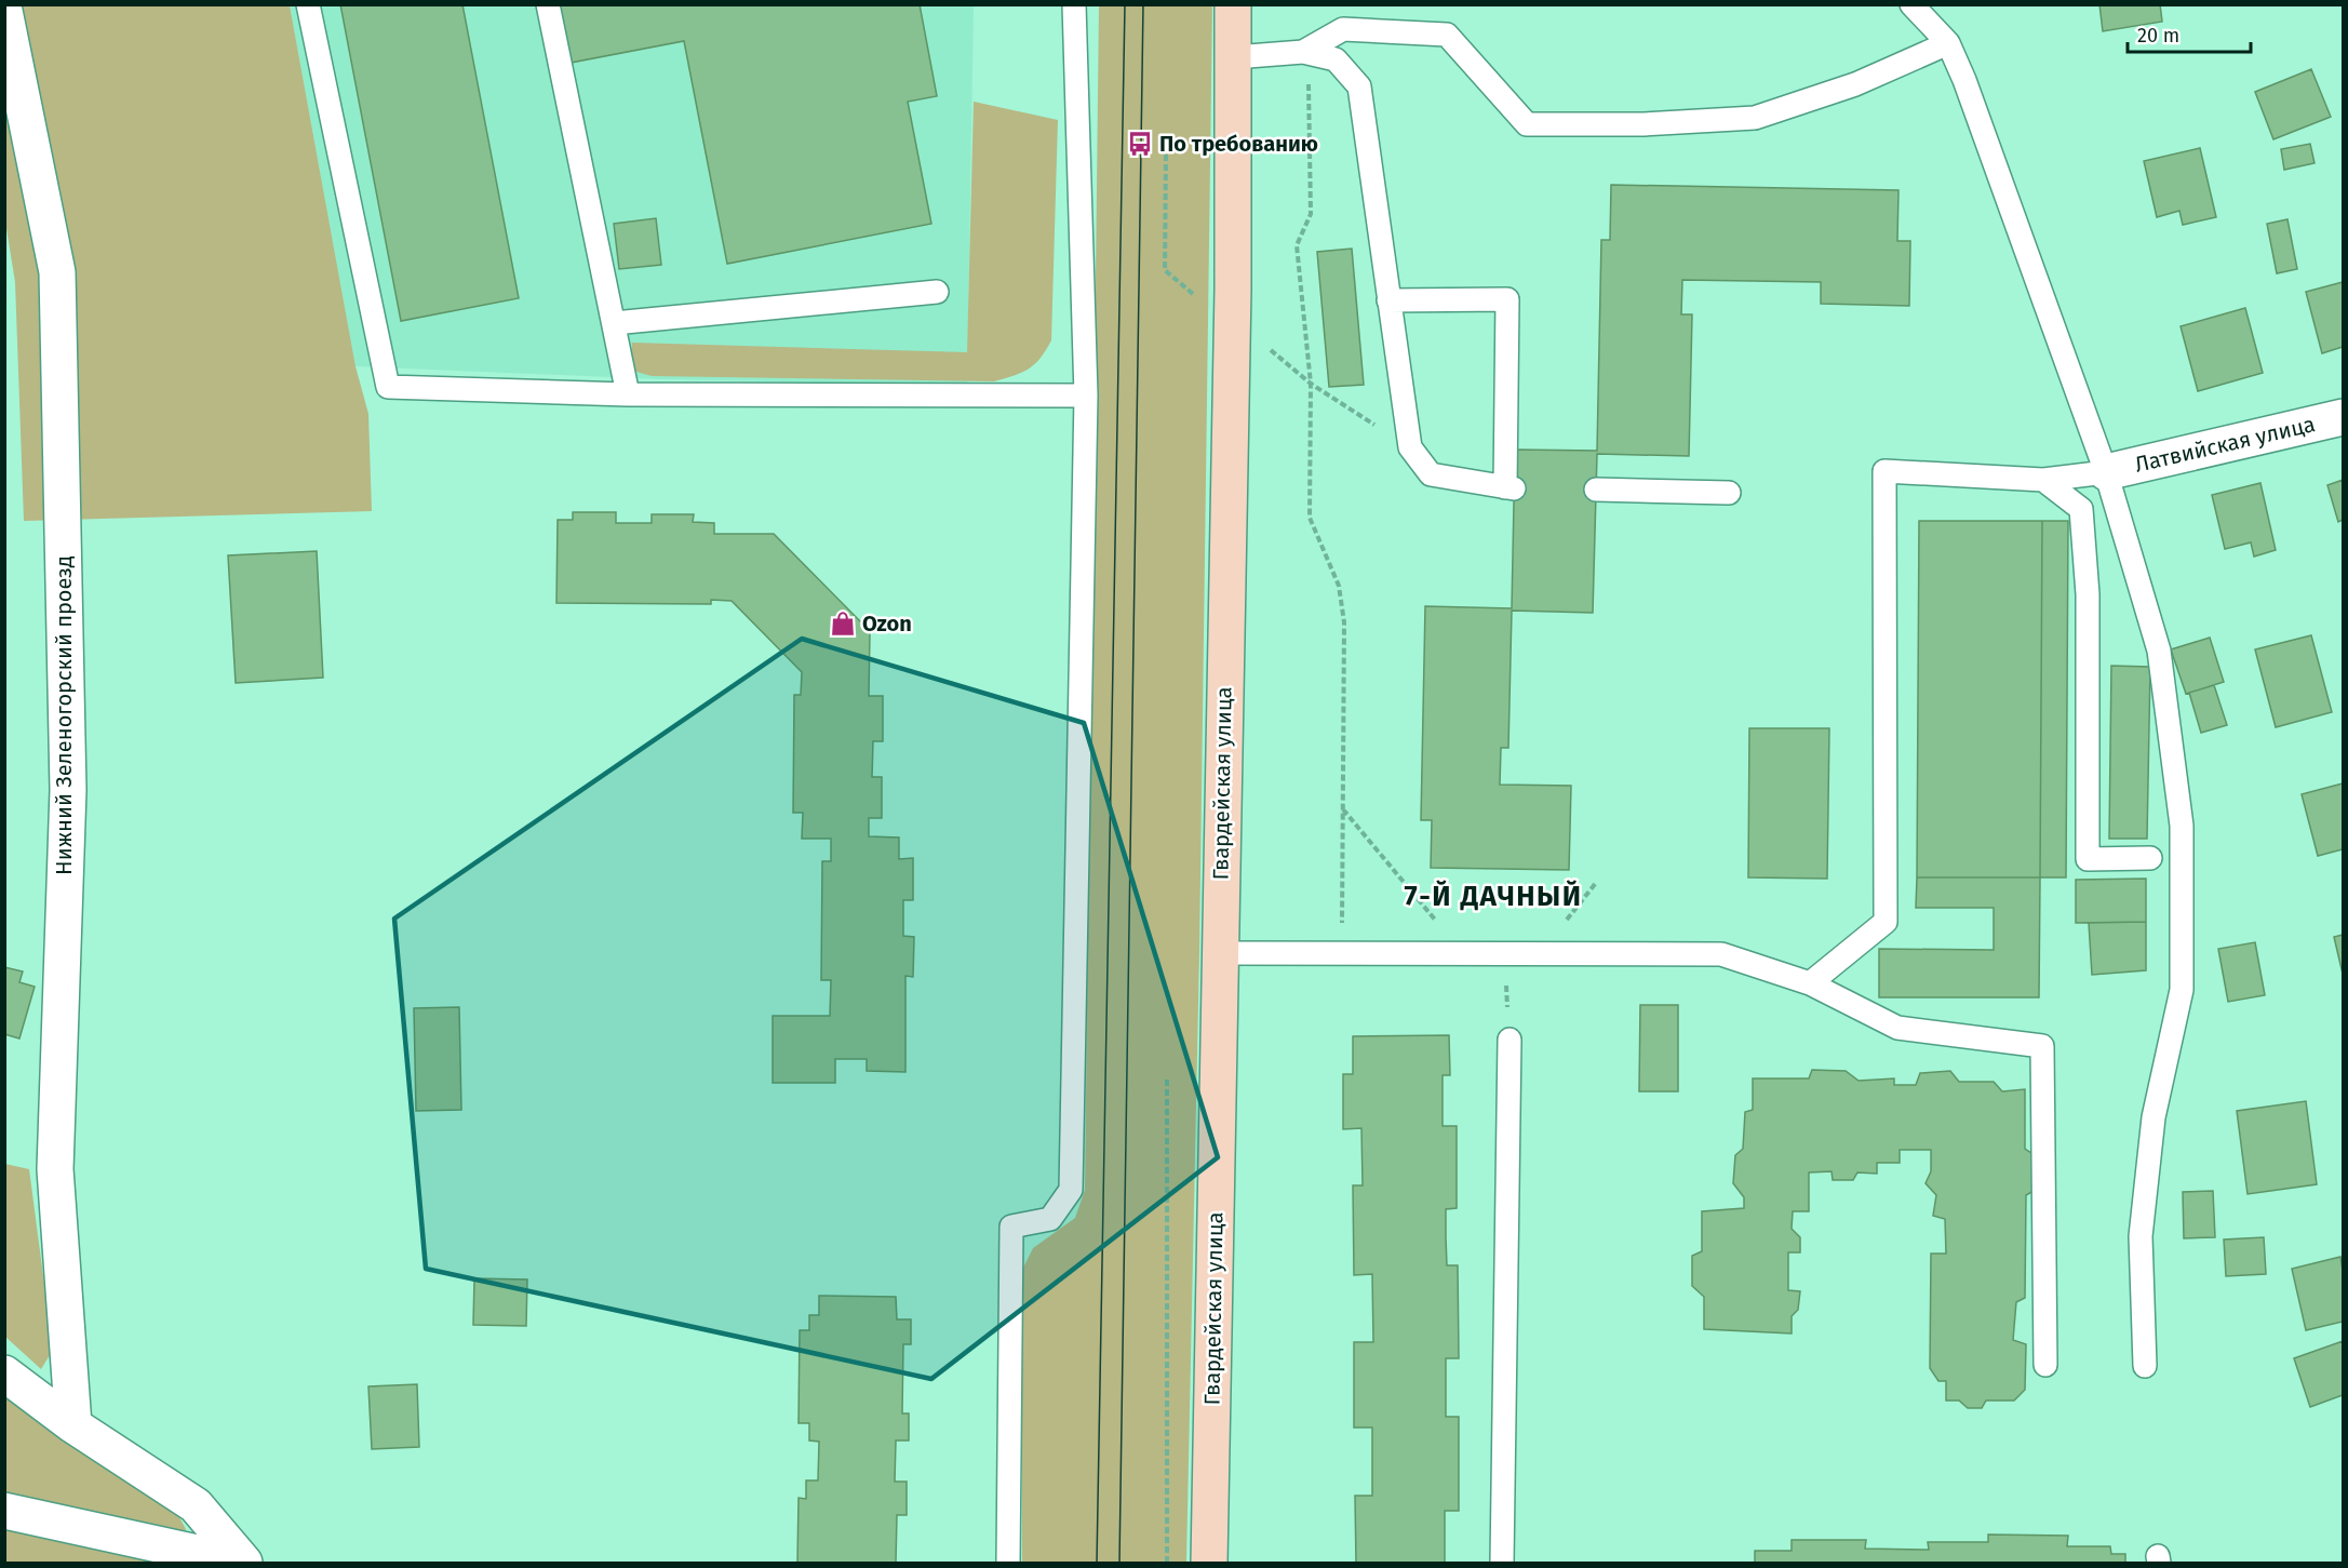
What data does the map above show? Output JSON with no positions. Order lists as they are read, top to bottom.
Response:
{
  "streets": {
    "street": ["Латвийская улица", "Нижний Зеленогорский проезд", "Гвардейская улица"]
  },
  "districts": ["7-Й ДАЧНЫЙ"],
  "places": {
    "bus stop": ["По требованию"],
    "shop": ["Ozon"]
  },
  "scale_bar": "20 m"
}
